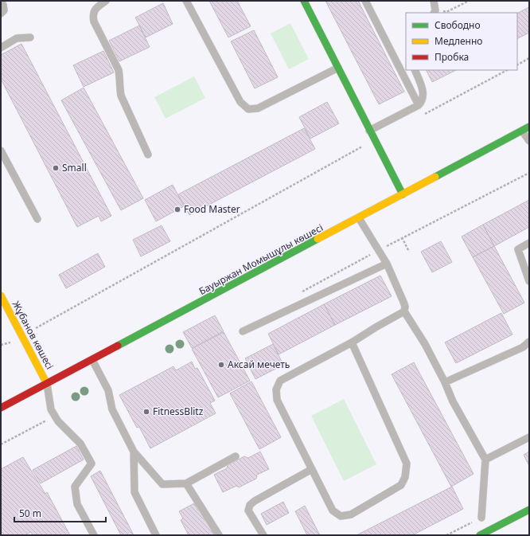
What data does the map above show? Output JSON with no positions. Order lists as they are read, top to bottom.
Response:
{
  "streets": {
    "main road": ["Бауыржан Момышұлы көшесі", "Жұбанов көшесі"]
  },
  "crossings": [
    ["Бауыржан Момышұлы көшесі", "Жұбанов көшесі"]
  ],
  "places": [
    "Small",
    "Food Master",
    "Аксай мечеть",
    "FitnessBlitz"
  ],
  "legend": ["Свободно", "Медленно", "Пробка"],
  "scale_bar": "50 m"
}
